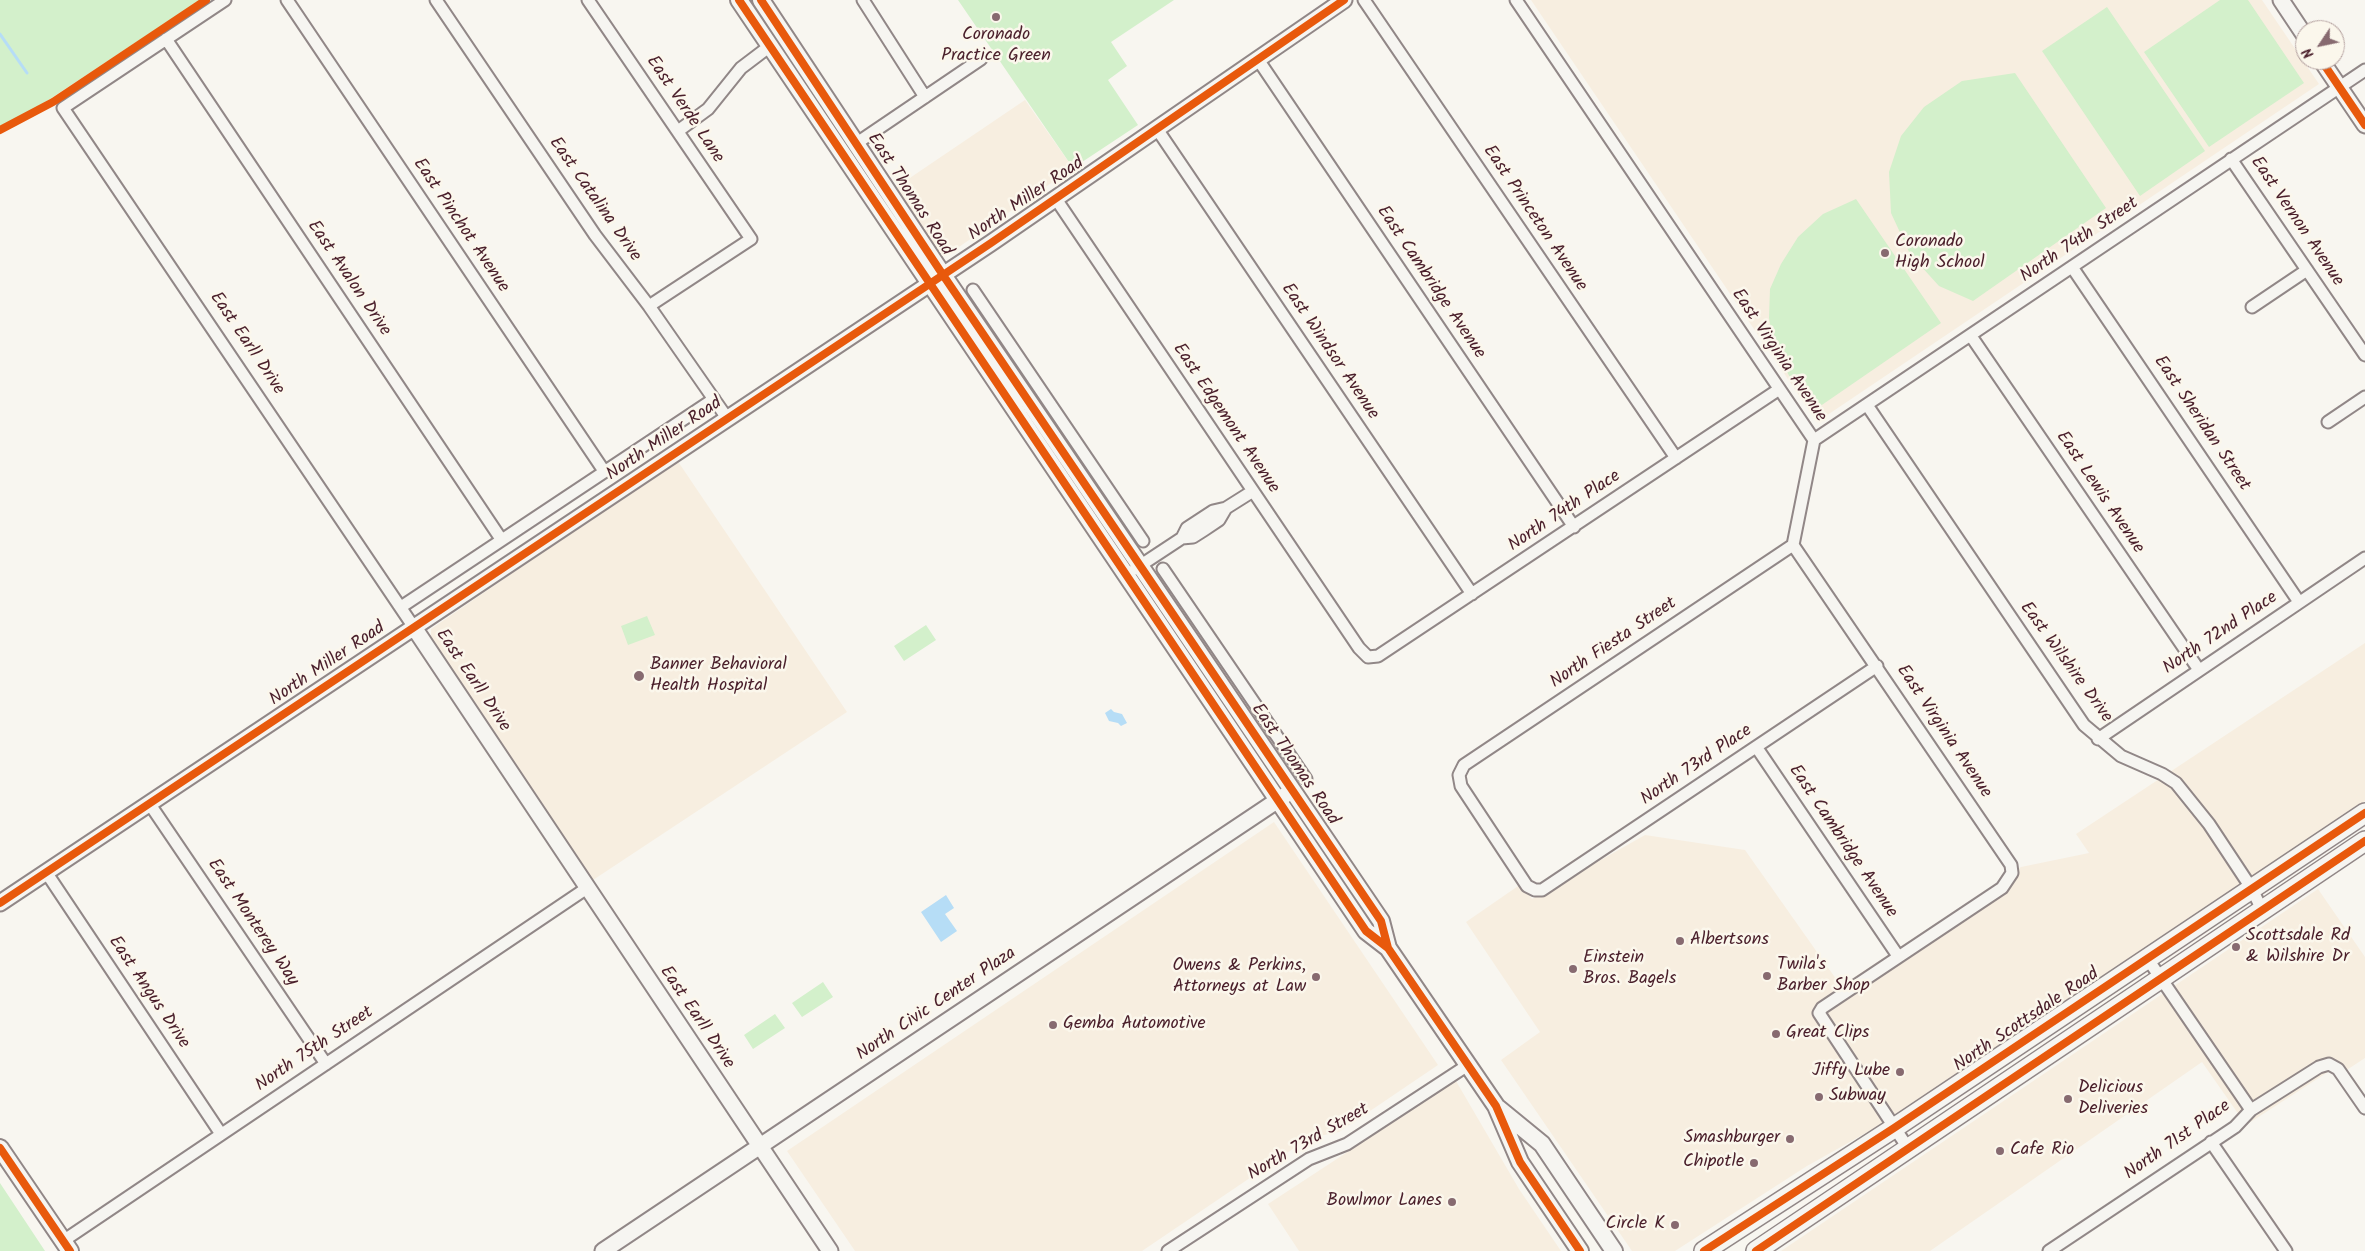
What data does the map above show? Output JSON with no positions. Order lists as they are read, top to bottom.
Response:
{
  "streets": {
    "main road": ["East Thomas Road", "North Scottsdale Road"],
    "street": [
      "East Verde Lane",
      "East Catalina Drive",
      "North Miller Road",
      "East Princeton Avenue",
      "East Vernon Avenue",
      "East Pinchot Avenue",
      "North 74th Street",
      "East Avalon Drive",
      "East Cambridge Avenue",
      "East Earll Drive",
      "East Windsor Avenue",
      "East Virginia Avenue",
      "East Edgemont Avenue",
      "East Sheridan Street",
      "East Lewis Avenue",
      "North 74th Place",
      "North 72nd Place",
      "North Fiesta Street",
      "East Wilshire Drive",
      "North 73rd Place",
      "East Monterey Way",
      "East Angus Drive",
      "North Civic Center Plaza",
      "North 75th Street",
      "North 71st Place",
      "North 73rd Street"
    ]
  },
  "crossings": [
    ["East Verde Lane", "East Catalina Drive"],
    ["East Thomas Road", "North Miller Road"],
    ["East Thomas Road", "North Civic Center Plaza"],
    ["East Thomas Road", "North 73rd Street"],
    ["East Catalina Drive", "North Miller Road"],
    ["North Miller Road", "East Pinchot Avenue"],
    ["North Miller Road", "East Avalon Drive"],
    ["North Miller Road", "East Cambridge Avenue"],
    ["North Miller Road", "East Earll Drive"],
    ["North Miller Road", "East Windsor Avenue"],
    ["North Miller Road", "East Edgemont Avenue"],
    ["North Miller Road", "East Monterey Way"],
    ["North Miller Road", "East Angus Drive"],
    ["East Princeton Avenue", "North 74th Place"],
    ["East Vernon Avenue", "North 74th Street"],
    ["North 74th Street", "East Virginia Avenue"],
    ["North 74th Street", "East Sheridan Street"],
    ["North 74th Street", "East Lewis Avenue"],
    ["North 74th Street", "East Wilshire Drive"],
    ["East Avalon Drive", "East Earll Drive"],
    ["East Cambridge Avenue", "East Virginia Avenue"],
    ["East Cambridge Avenue", "North 74th Place"],
    ["East Cambridge Avenue", "North 73rd Place"],
    ["East Earll Drive", "North Civic Center Plaza"],
    ["East Earll Drive", "North 75th Street"],
    ["East Windsor Avenue", "North 74th Place"],
    ["East Virginia Avenue", "North 74th Place"],
    ["East Virginia Avenue", "North Fiesta Street"],
    ["East Virginia Avenue", "North 73rd Place"],
    ["East Edgemont Avenue", "North 74th Place"],
    ["East Sheridan Street", "North 72nd Place"],
    ["East Lewis Avenue", "North 72nd Place"],
    ["North 72nd Place", "East Wilshire Drive"],
    ["North Fiesta Street", "North 73rd Place"],
    ["East Wilshire Drive", "North Scottsdale Road"],
    ["East Monterey Way", "North 75th Street"],
    ["East Angus Drive", "North 75th Street"]
  ],
  "places": [
    "Coronado Practice Green",
    "Coronado High School",
    "Banner Behavioral Health Hospital",
    "Albertsons",
    "Scottsdale Rd & Wilshire Dr",
    "Einstein Bros. Bagels",
    "Twila's Barber Shop",
    "Owens & Perkins, Attorneys at Law",
    "Gemba Automotive",
    "Great Clips",
    "Jiffy Lube",
    "Subway",
    "Delicious Deliveries",
    "Smashburger",
    "Cafe Rio",
    "Chipotle",
    "Bowlmor Lanes",
    "Circle K"
  ],
  "north": "bottom left"
}
